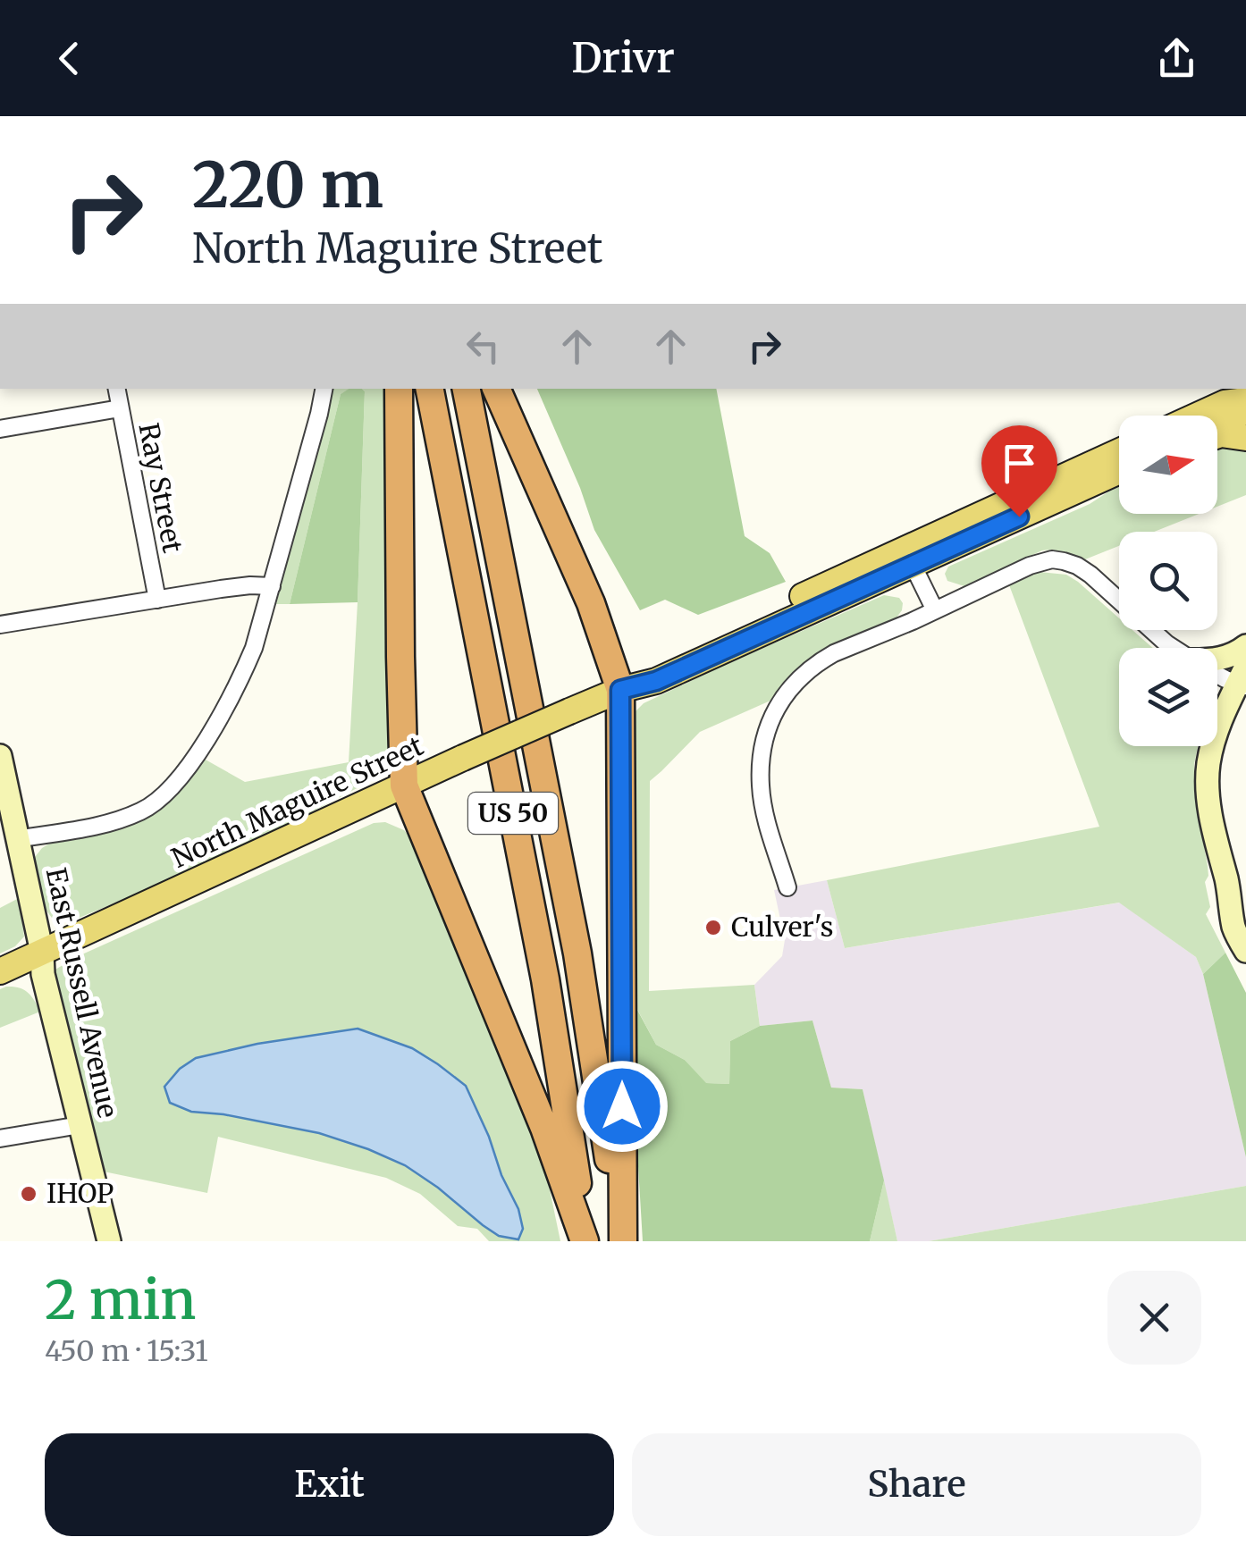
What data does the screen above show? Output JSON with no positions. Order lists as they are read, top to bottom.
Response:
{
  "streets": {
    "highway": ["US 50"],
    "main road": ["North Maguire Street"],
    "street": ["Ray Street", "East Russell Avenue"]
  },
  "crossings": [
    ["North Maguire Street", "East Russell Avenue"]
  ],
  "places": ["Culver's", "IHOP"],
  "north": "right",
  "page": {
    "header": "Drivr",
    "turn": ["220 m", "North Maguire Street"],
    "heading": ["2 min", "450 m · 15:31"],
    "buttons": ["Exit", "Share"]
  }
}
